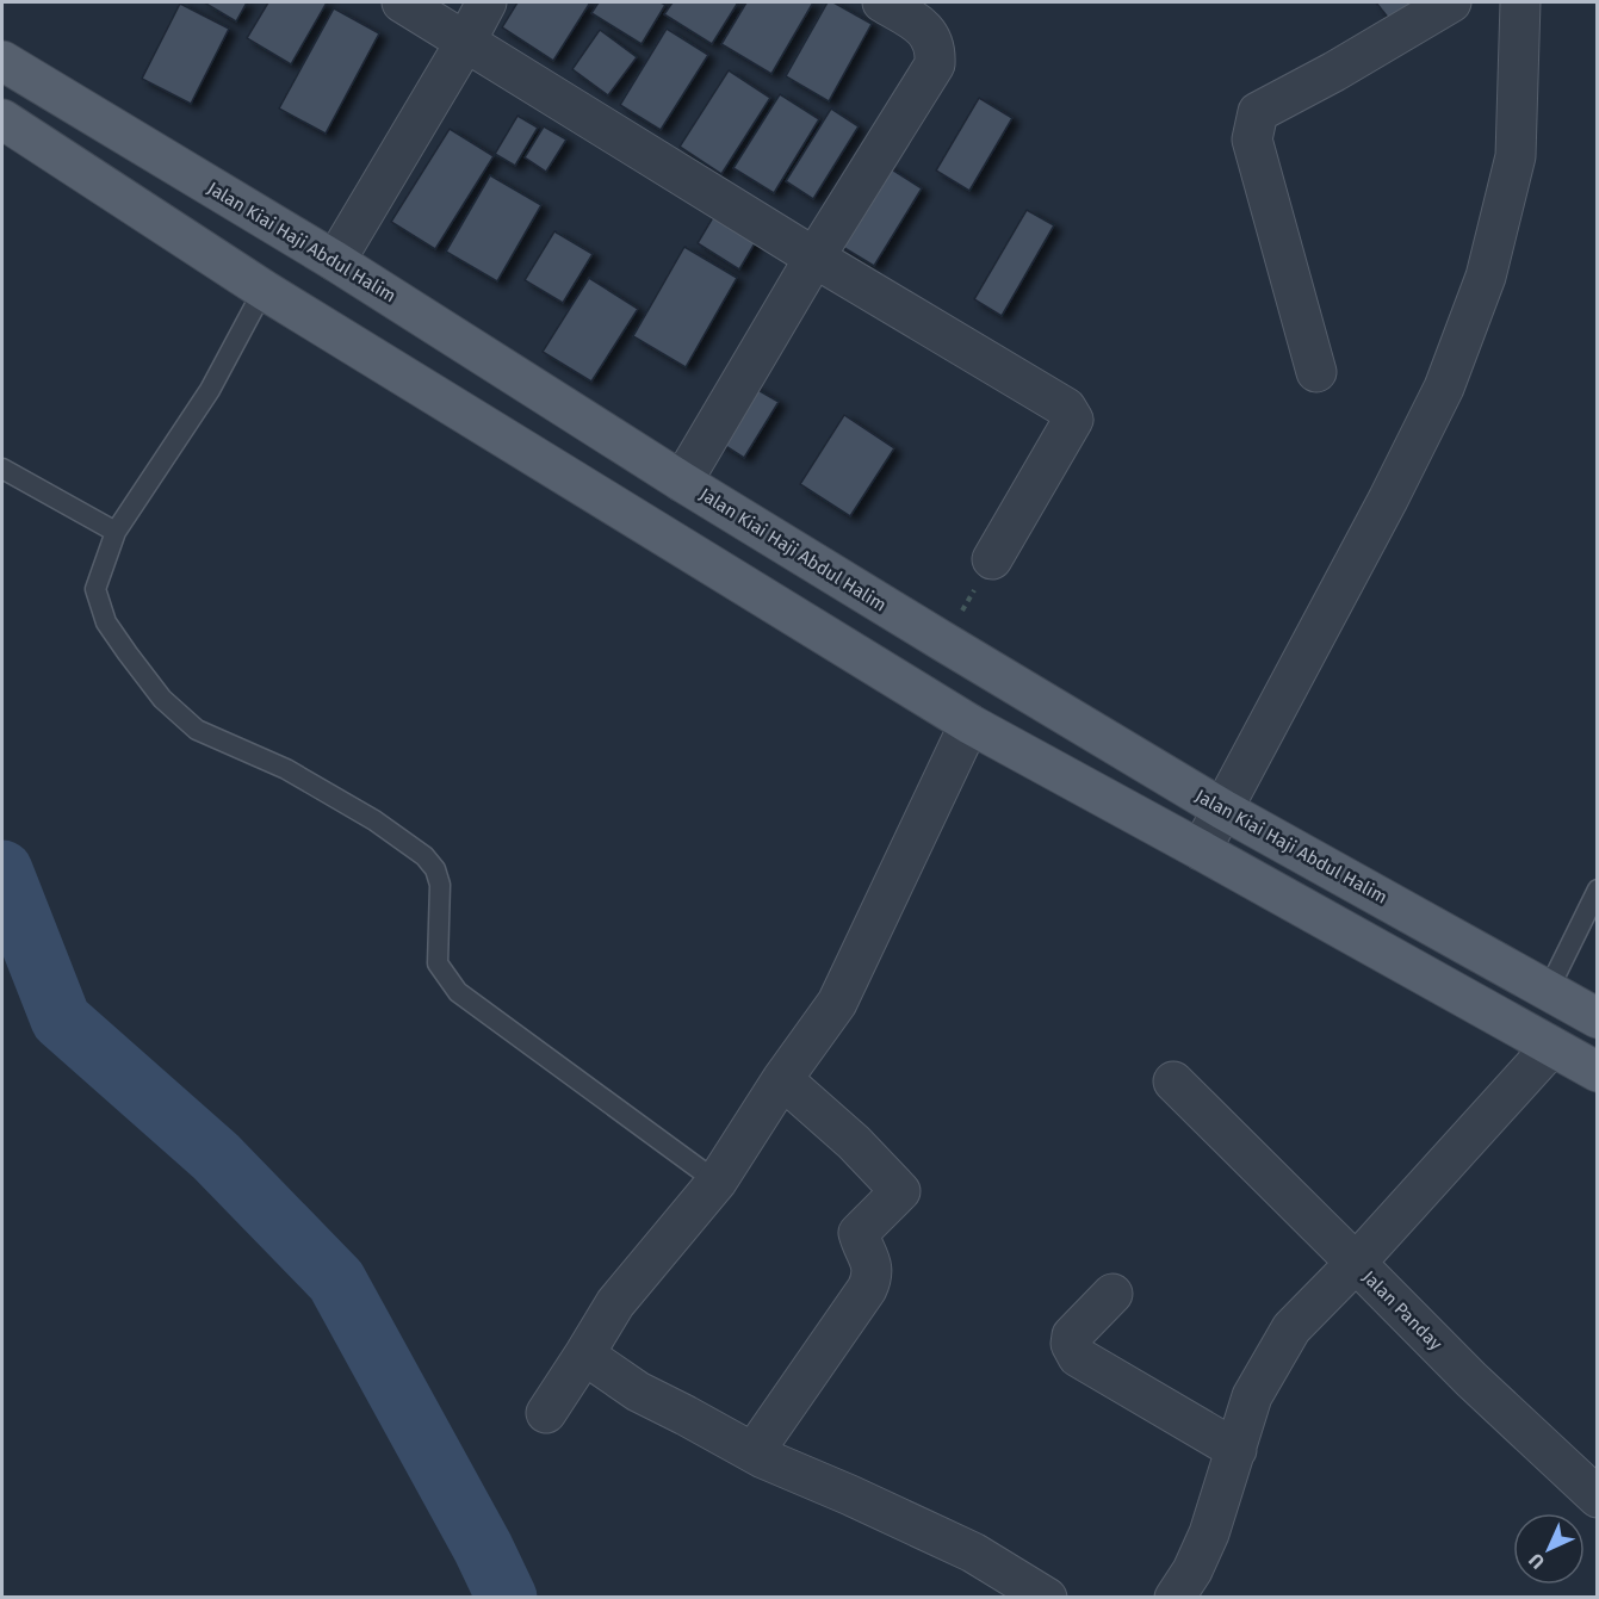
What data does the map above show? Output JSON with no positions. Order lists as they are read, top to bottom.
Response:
{
  "streets": {
    "main road": ["Jalan Kiai Haji Abdul Halim"],
    "street": ["Jalan Panday"]
  },
  "north": "bottom left"
}
